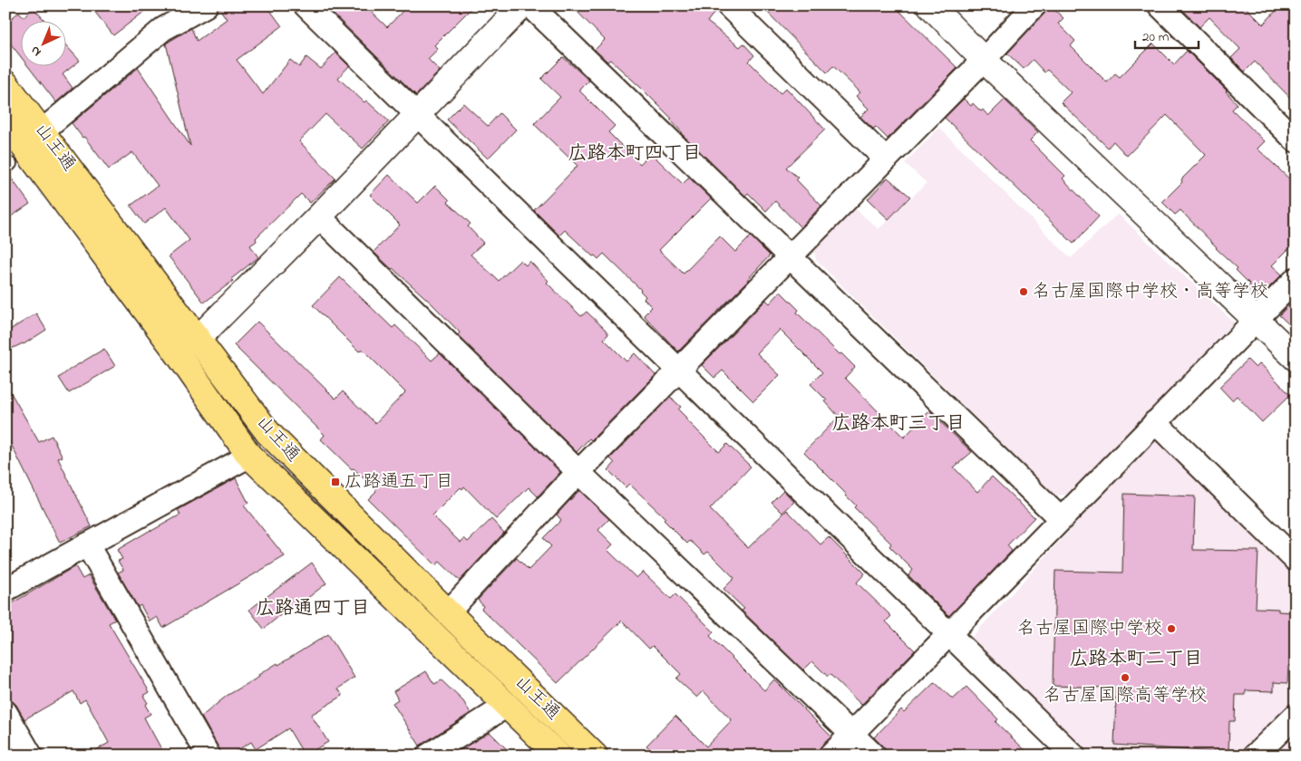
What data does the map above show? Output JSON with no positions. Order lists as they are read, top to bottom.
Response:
{
  "streets": {
    "main road": ["山王通"]
  },
  "districts": [
    "広路本町四丁目",
    "広路本町三丁目",
    "広路通四丁目",
    "広路本町二丁目"
  ],
  "places": {
    "other": ["名古屋国際中学校・高等学校", "名古屋国際中学校", "名古屋国際高等学校"],
    "transit": ["広路通五丁目"]
  },
  "scale_bar": "20 m",
  "north": "bottom left"
}
